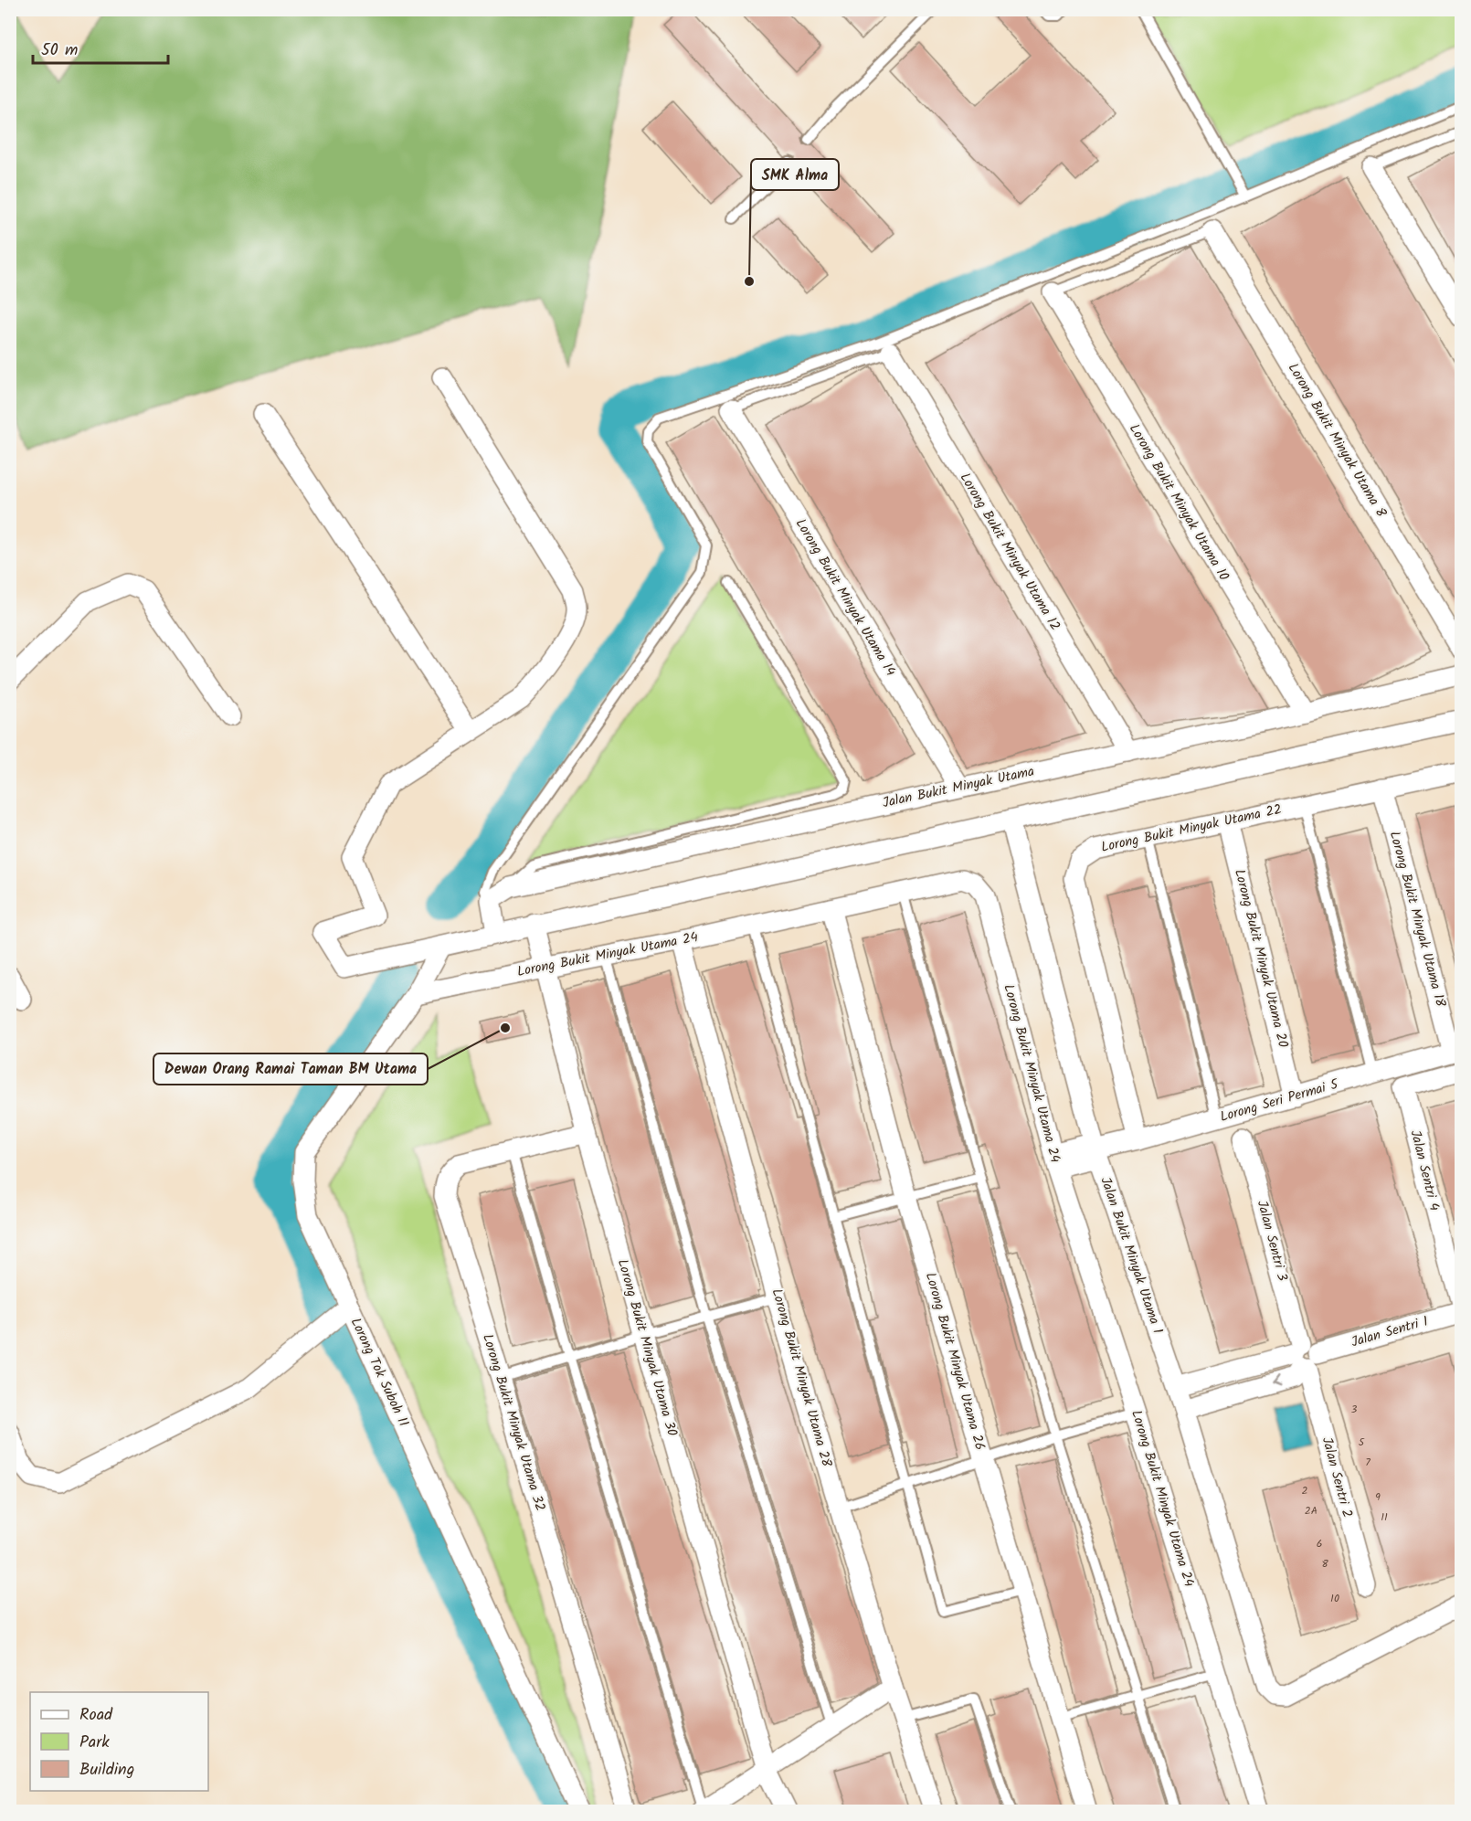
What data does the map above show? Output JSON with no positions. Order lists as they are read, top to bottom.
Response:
{
  "streets": {
    "street": [
      "Lorong Bukit Minyak Utama 8",
      "Lorong Bukit Minyak Utama 10",
      "Lorong Bukit Minyak Utama 12",
      "Lorong Bukit Minyak Utama 14",
      "Jalan Bukit Minyak Utama",
      "Lorong Bukit Minyak Utama 22",
      "Lorong Bukit Minyak Utama 18",
      "Lorong Bukit Minyak Utama 24",
      "Lorong Bukit Minyak Utama 20",
      "Lorong Seri Permai 5",
      "Jalan Sentri 4",
      "Jalan Sentri 3",
      "Jalan Bukit Minyak Utama 1",
      "Jalan Sentri 1",
      "Lorong Bukit Minyak Utama 30",
      "Lorong Bukit Minyak Utama 26",
      "Lorong Tok Suboh 11",
      "Lorong Bukit Minyak Utama 28",
      "Lorong Bukit Minyak Utama 32",
      "Jalan Sentri 2"
    ]
  },
  "crossings": [
    ["Lorong Bukit Minyak Utama 10", "Jalan Bukit Minyak Utama"],
    ["Lorong Bukit Minyak Utama 12", "Jalan Bukit Minyak Utama"],
    ["Lorong Bukit Minyak Utama 14", "Jalan Bukit Minyak Utama"],
    ["Lorong Bukit Minyak Utama 22", "Lorong Bukit Minyak Utama 18"],
    ["Lorong Bukit Minyak Utama 22", "Lorong Bukit Minyak Utama 20"],
    ["Lorong Bukit Minyak Utama 22", "Lorong Seri Permai 5"],
    ["Lorong Bukit Minyak Utama 18", "Lorong Seri Permai 5"],
    ["Lorong Bukit Minyak Utama 24", "Lorong Seri Permai 5"],
    ["Lorong Bukit Minyak Utama 24", "Lorong Bukit Minyak Utama 30"],
    ["Lorong Bukit Minyak Utama 24", "Lorong Bukit Minyak Utama 26"],
    ["Lorong Bukit Minyak Utama 24", "Lorong Tok Suboh 11"],
    ["Lorong Bukit Minyak Utama 24", "Lorong Bukit Minyak Utama 28"],
    ["Lorong Bukit Minyak Utama 20", "Lorong Seri Permai 5"],
    ["Lorong Seri Permai 5", "Jalan Bukit Minyak Utama 1"],
    ["Jalan Sentri 4", "Jalan Sentri 1"],
    ["Jalan Sentri 3", "Jalan Sentri 1"],
    ["Jalan Sentri 3", "Jalan Sentri 2"],
    ["Jalan Bukit Minyak Utama 1", "Jalan Sentri 1"],
    ["Jalan Sentri 1", "Jalan Sentri 2"],
    ["Lorong Bukit Minyak Utama 30", "Lorong Bukit Minyak Utama 32"]
  ],
  "places": ["SMK Alma", "Dewan Orang Ramai Taman BM Utama"],
  "house_numbers": [
    "3",
    "5",
    "7",
    "2",
    "9",
    "2A",
    "11",
    "6",
    "8",
    "10"
  ],
  "legend": ["Road", "Park", "Building"],
  "scale_bar": "50 m"
}
